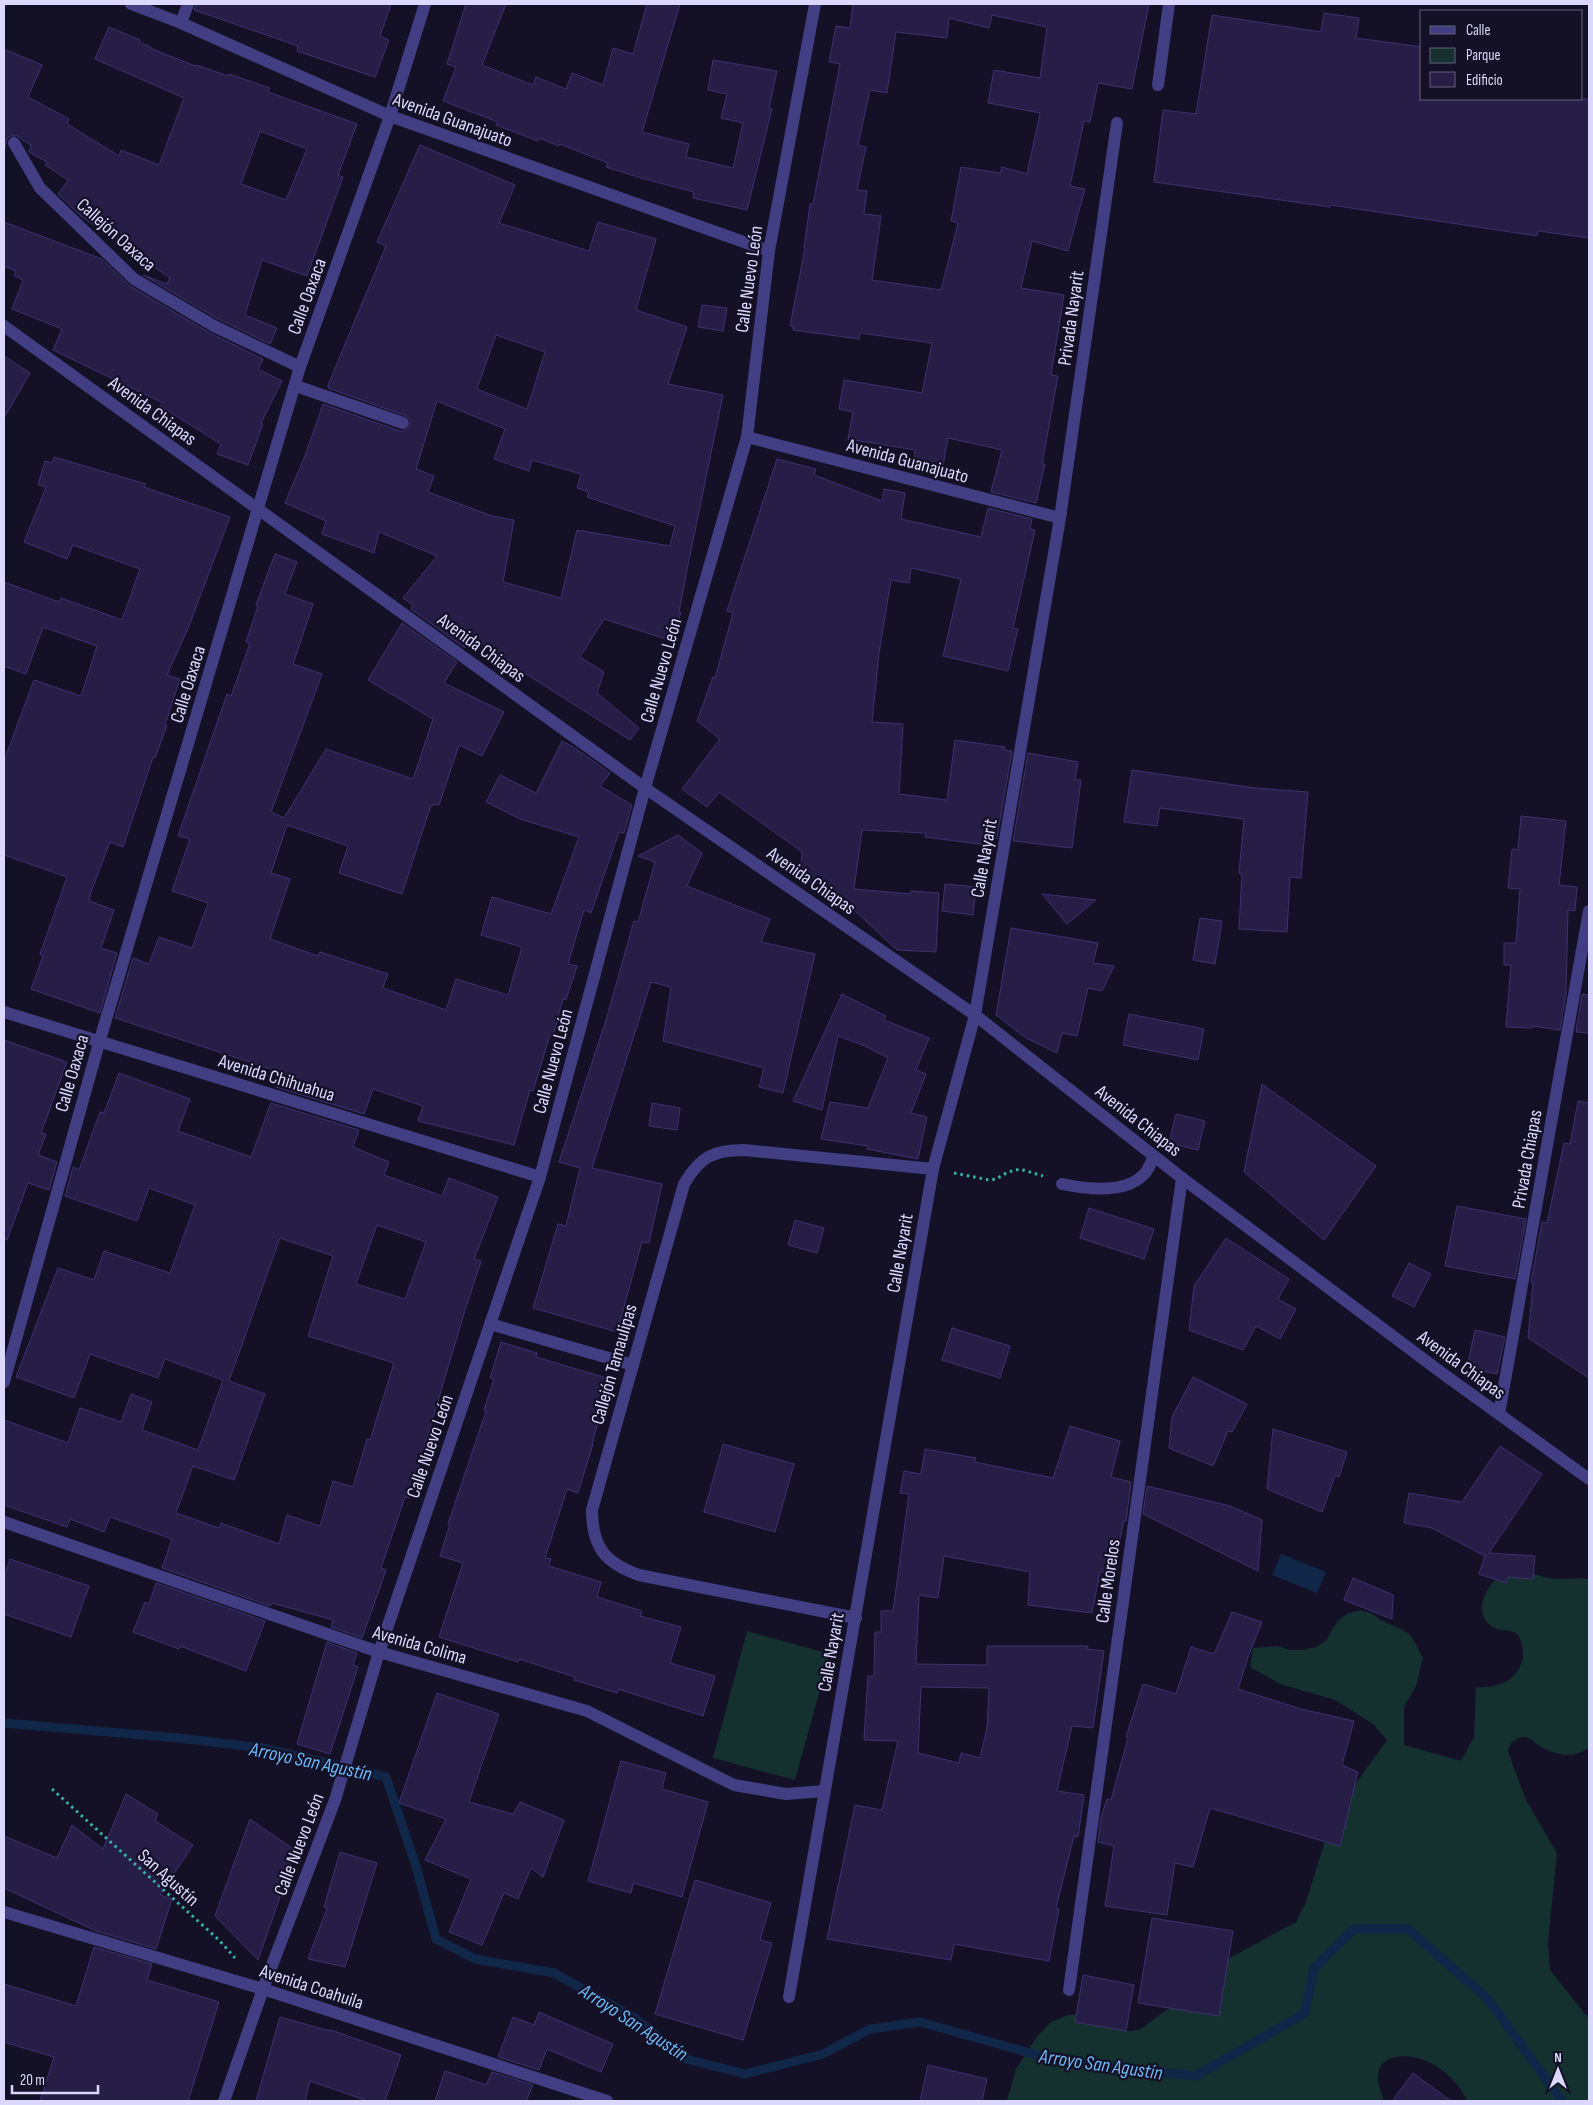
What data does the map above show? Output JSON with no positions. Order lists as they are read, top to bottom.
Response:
{
  "streets": {
    "street": [
      "Avenida Guanajuato",
      "Callejón Oaxaca",
      "Calle Nuevo León",
      "Calle Oaxaca",
      "Privada Nayarit",
      "Avenida Chiapas",
      "Calle Nayarit",
      "Avenida Chihuahua",
      "Privada Chiapas",
      "Callejón Tamaulipas",
      "Calle Morelos",
      "Avenida Colima",
      "Avenida Coahuila"
    ],
    "path": ["San Agustín"]
  },
  "crossings": [
    ["Avenida Guanajuato", "Calle Nuevo León"],
    ["Avenida Guanajuato", "Calle Oaxaca"],
    ["Avenida Guanajuato", "Privada Nayarit"],
    ["Avenida Guanajuato", "Calle Nayarit"],
    ["Callejón Oaxaca", "Calle Oaxaca"],
    ["Calle Nuevo León", "Avenida Chiapas"],
    ["Calle Nuevo León", "Avenida Chihuahua"],
    ["Calle Nuevo León", "Avenida Colima"],
    ["Calle Nuevo León", "Avenida Coahuila"],
    ["Calle Oaxaca", "Avenida Chiapas"],
    ["Calle Oaxaca", "Avenida Chihuahua"],
    ["Privada Nayarit", "Calle Nayarit"],
    ["Avenida Chiapas", "Calle Nayarit"],
    ["Avenida Chiapas", "Privada Chiapas"],
    ["Avenida Chiapas", "Calle Morelos"],
    ["Calle Nayarit", "Callejón Tamaulipas"],
    ["Calle Nayarit", "Avenida Colima"]
  ],
  "water": ["Arroyo San Agustín"],
  "legend": ["Calle", "Parque", "Edificio"],
  "scale_bar": "20 m",
  "north": "top"
}
